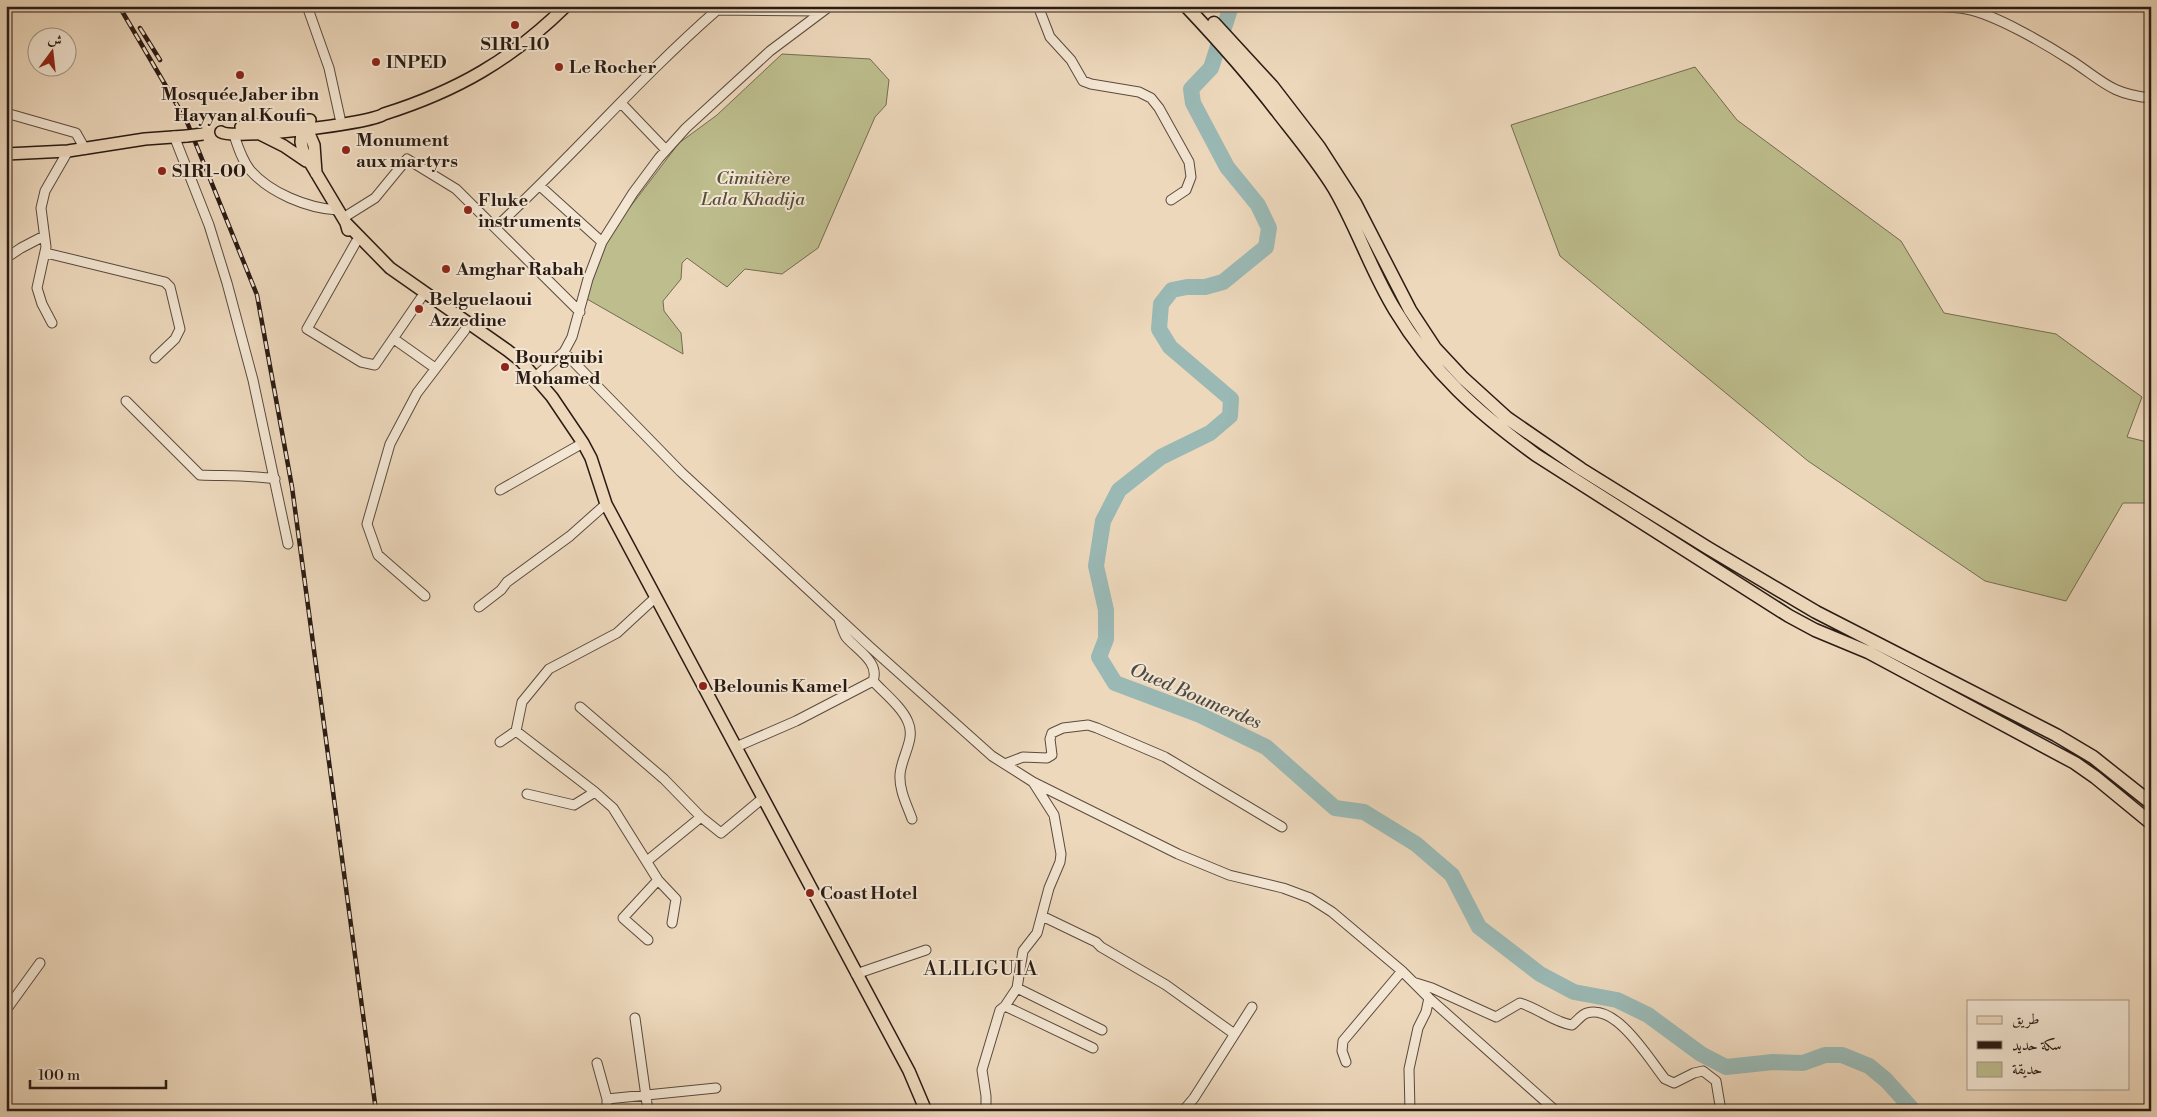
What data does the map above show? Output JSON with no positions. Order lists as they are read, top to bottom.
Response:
{
  "districts": ["ALILIGUIA"],
  "water": ["Oued Boumerdes"],
  "parks": ["Cimitière Lala Khadija"],
  "places": [
    "S1R1-10",
    "INPED",
    "Le Rocher",
    "Mosquée Jaber ibn Hayyan al Koufi",
    "Monument aux martyrs",
    "S1R1-00",
    "Fluke instruments",
    "Amghar Rabah",
    "Belguelaoui Azzedine",
    "Bourguibi Mohamed",
    "Belounis Kamel",
    "Coast Hotel"
  ],
  "legend": ["طريق", "سكة حديد", "حديقة"],
  "scale_bar": "100 m",
  "north": "top"
}
